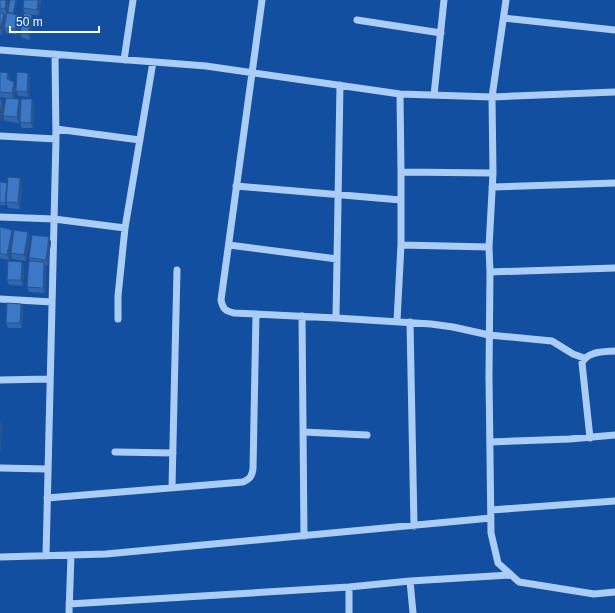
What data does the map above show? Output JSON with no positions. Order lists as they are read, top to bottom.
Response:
{
  "scale_bar": "50 m"
}
